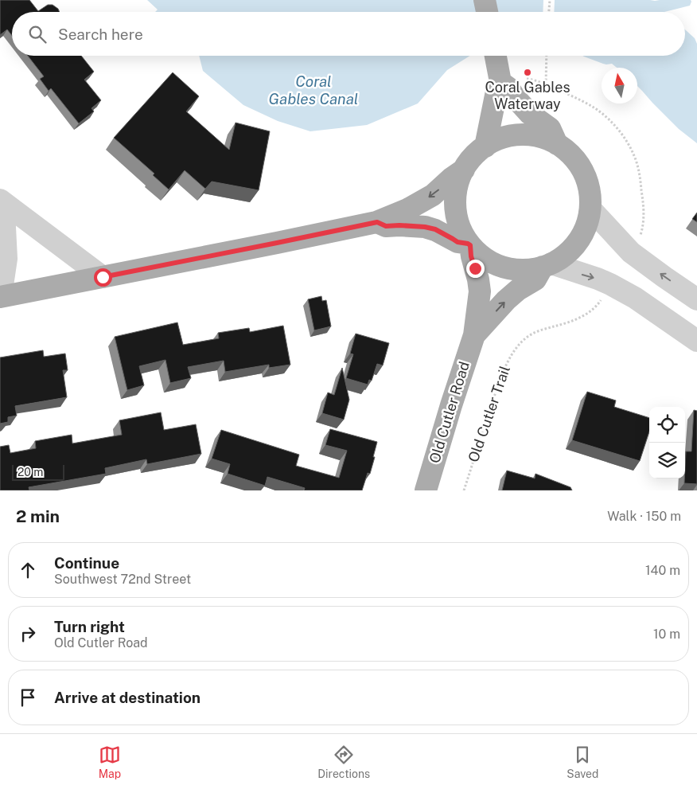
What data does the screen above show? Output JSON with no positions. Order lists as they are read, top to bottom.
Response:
{
  "streets": {
    "main road": ["Old Cutler Road"],
    "path": ["Old Cutler Trail"]
  },
  "water": ["Coral Gables Canal"],
  "places": ["Coral Gables Waterway"],
  "scale_bar": "20 m",
  "north": "top",
  "page": {
    "search": "Search here",
    "scale": "20 m",
    "heading": ["2 min", "Walk · 150 m"],
    "list": [
      ["Continue", "Southwest 72nd Street", "140 m"],
      ["Turn right", "Old Cutler Road", "10 m"],
      "Arrive at destination"
    ],
    "nav": ["Map", "Directions", "Saved"]
  }
}
